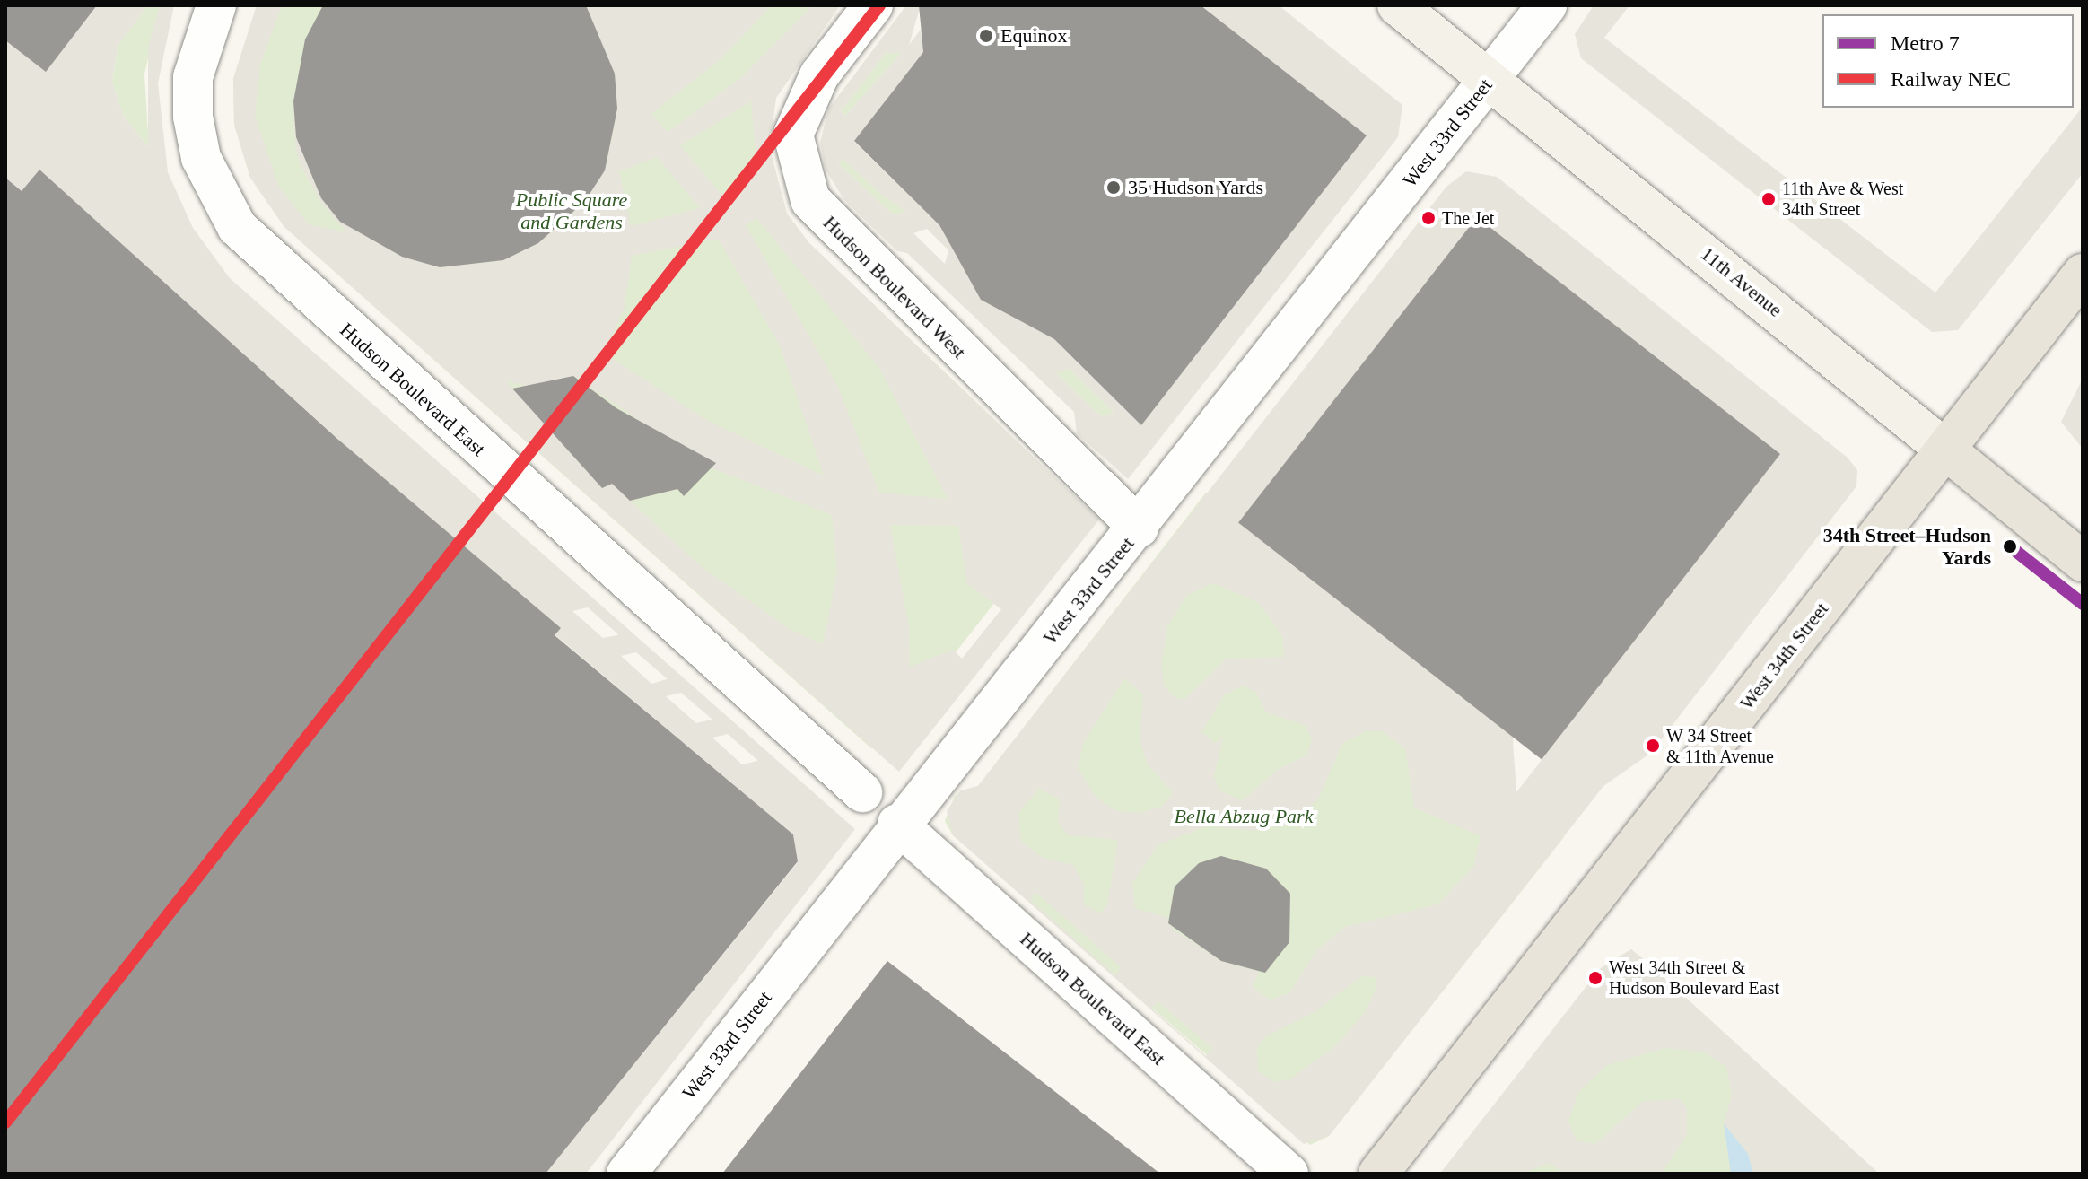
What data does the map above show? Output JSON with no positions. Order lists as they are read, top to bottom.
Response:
{
  "streets": {
    "main road": ["11th Avenue", "West 34th Street"],
    "street": ["West 33rd Street", "Hudson Boulevard West", "Hudson Boulevard East"]
  },
  "crossings": [
    ["West 33rd Street", "11th Avenue"],
    ["West 33rd Street", "Hudson Boulevard West"],
    ["West 33rd Street", "Hudson Boulevard East"],
    ["11th Avenue", "West 34th Street"]
  ],
  "parks": ["Public Square and Gardens", "Bella Abzug Park"],
  "places": [
    "Equinox",
    "35 Hudson Yards",
    "11th Ave & West 34th Street",
    "The Jet",
    "34th Street–Hudson Yards",
    "W 34 Street & 11th Avenue",
    "West 34th Street & Hudson Boulevard East"
  ],
  "lines": ["rail line NEC", "metro line 7"],
  "legend": ["Metro 7", "Railway NEC"]
}
